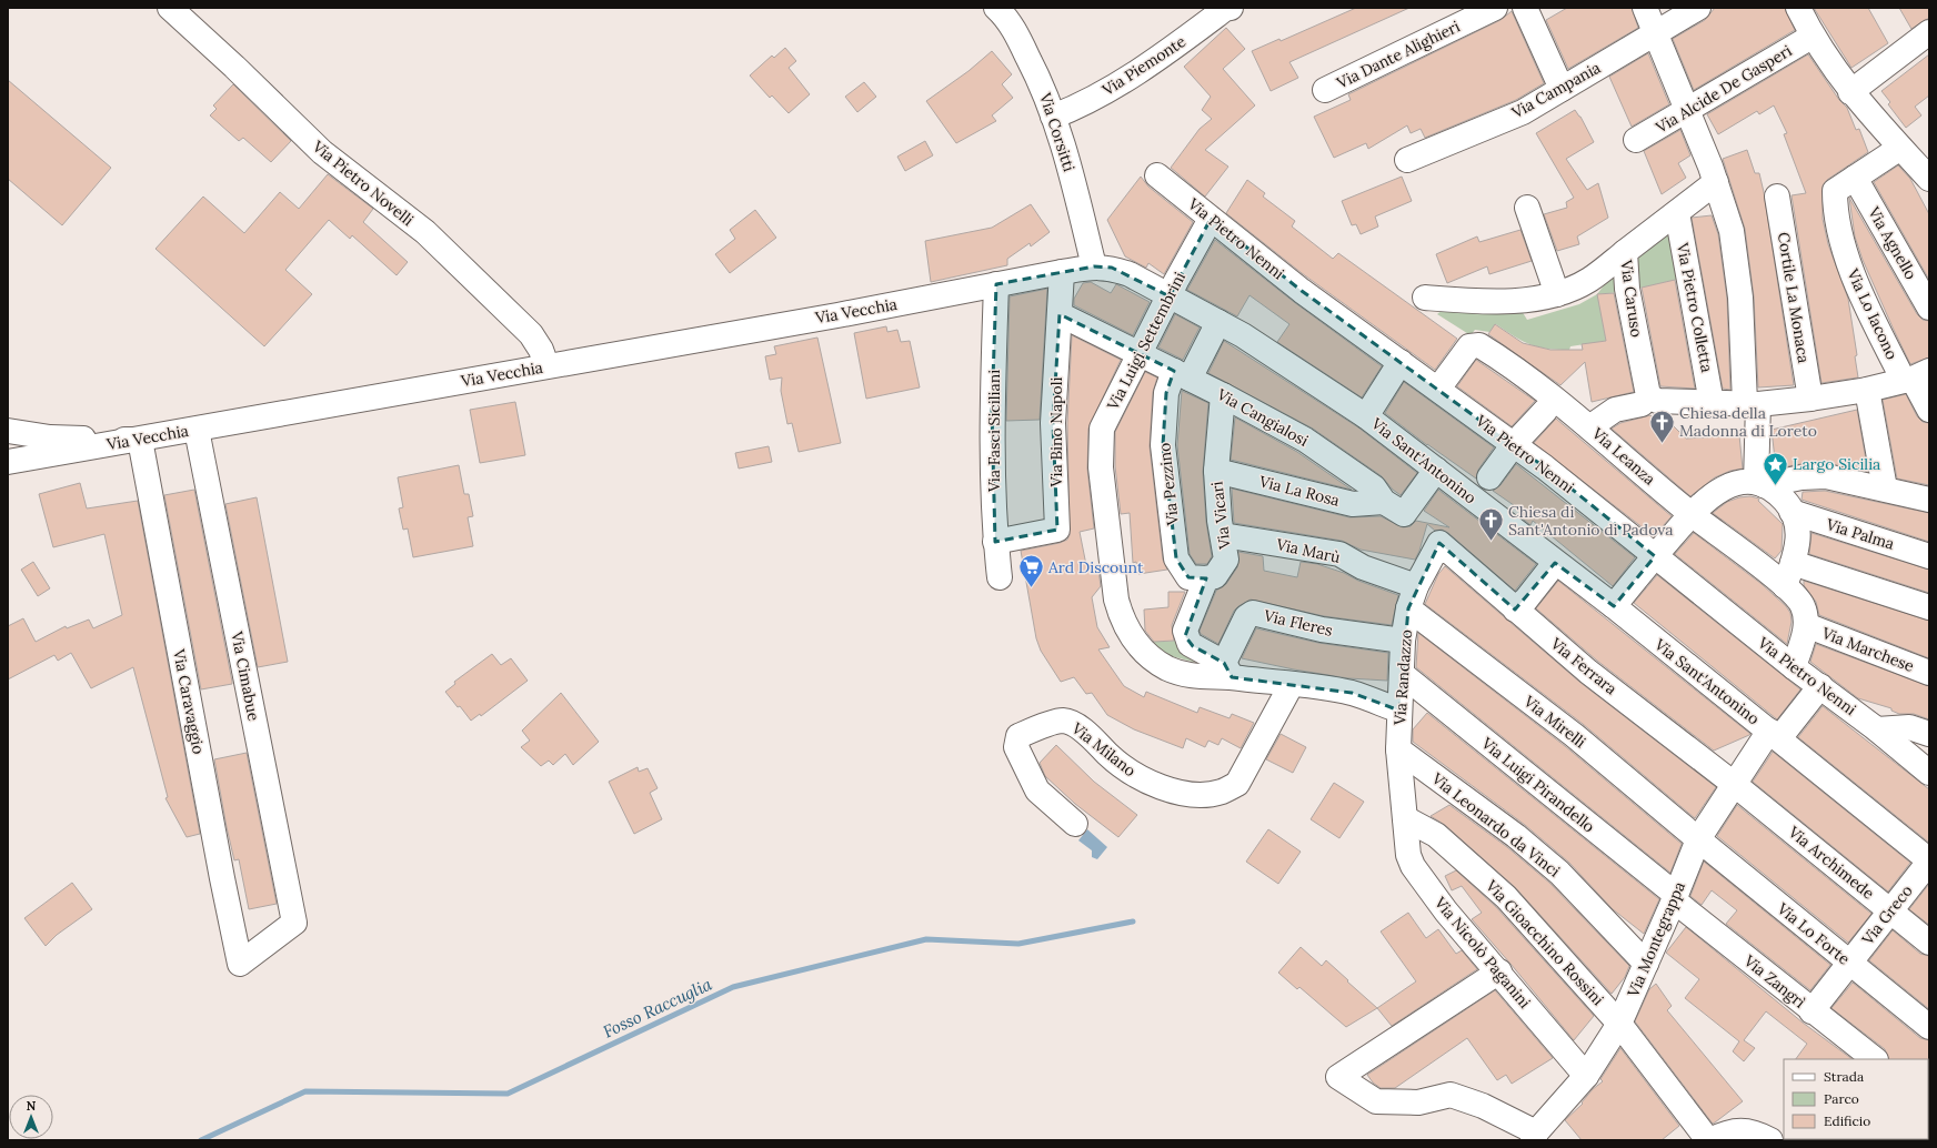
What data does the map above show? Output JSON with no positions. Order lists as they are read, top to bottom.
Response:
{
  "streets": {
    "street": [
      "Via Dante Alighieri",
      "Via Piemonte",
      "Via Alcide De Gasperi",
      "Via Campania",
      "Via Corsitti",
      "Via Pietro Novelli",
      "Via Pietro Nenni",
      "Via Agnello",
      "Cortile La Monaca",
      "Via Caruso",
      "Via Pietro Colletta",
      "Via Vecchia",
      "Via Lo Iacono",
      "Via Luigi Settembrini",
      "Via Cangialosi",
      "Via Fasci Siciliani",
      "Via Bino Napoli",
      "Via Leanza",
      "Via Sant'Antonino",
      "Via Pezzino",
      "Via La Rosa",
      "Via Vicari",
      "Via Palma",
      "Via Marù",
      "Via Fleres",
      "Via Marchese",
      "Via Ferrara",
      "Via Cimabue",
      "Via Randazzo",
      "Via Caravaggio",
      "Via Mirelli",
      "Via Milano",
      "Via Luigi Pirandello",
      "Via Leonardo da Vinci",
      "Via Archimede",
      "Via Greco",
      "Via Lo Forte",
      "Via Montegrappa",
      "Via Gioacchino Rossini",
      "Via Nicolò Paganini",
      "Via Zangrì"
    ]
  },
  "crossings": [
    ["Via Piemonte", "Via Corsitti"],
    ["Via Corsitti", "Via Sant'Antonino"],
    ["Via Pietro Novelli", "Via Vecchia"],
    ["Via Pietro Nenni", "Via Luigi Settembrini"],
    ["Via Pietro Nenni", "Via Leanza"],
    ["Via Pietro Nenni", "Via Montegrappa"],
    ["Via Agnello", "Via Lo Iacono"],
    ["Via Caruso", "Via Pietro Colletta"],
    ["Via Vecchia", "Via Fasci Siciliani"],
    ["Via Vecchia", "Via Sant'Antonino"],
    ["Via Vecchia", "Via Cimabue"],
    ["Via Vecchia", "Via Caravaggio"],
    ["Via Luigi Settembrini", "Via Cangialosi"],
    ["Via Luigi Settembrini", "Via Sant'Antonino"],
    ["Via Luigi Settembrini", "Via Fleres"],
    ["Via Cangialosi", "Via Bino Napoli"],
    ["Via Cangialosi", "Via Sant'Antonino"],
    ["Via Cangialosi", "Via Pezzino"],
    ["Via Cangialosi", "Via La Rosa"],
    ["Via Cangialosi", "Via Vicari"],
    ["Via Fasci Siciliani", "Via Bino Napoli"],
    ["Via Fasci Siciliani", "Via Sant'Antonino"],
    ["Via Bino Napoli", "Via Sant'Antonino"],
    ["Via Leanza", "Via Marchese"],
    ["Via Sant'Antonino", "Via Greco"],
    ["Via Sant'Antonino", "Via Montegrappa"],
    ["Via Pezzino", "Via Vicari"],
    ["Via La Rosa", "Via Vicari"],
    ["Via Vicari", "Via Marù"],
    ["Via Marù", "Via Randazzo"],
    ["Via Marù", "Via Mirelli"],
    ["Via Fleres", "Via Randazzo"],
    ["Via Ferrara", "Via Randazzo"],
    ["Via Ferrara", "Via Archimede"],
    ["Via Ferrara", "Via Montegrappa"],
    ["Via Cimabue", "Via Caravaggio"],
    ["Via Randazzo", "Via Mirelli"],
    ["Via Randazzo", "Via Luigi Pirandello"],
    ["Via Randazzo", "Via Leonardo da Vinci"],
    ["Via Randazzo", "Via Gioacchino Rossini"],
    ["Via Randazzo", "Via Nicolò Paganini"],
    ["Via Mirelli", "Via Lo Forte"],
    ["Via Mirelli", "Via Montegrappa"],
    ["Via Luigi Pirandello", "Via Montegrappa"],
    ["Via Luigi Pirandello", "Via Zangrì"],
    ["Via Leonardo da Vinci", "Via Montegrappa"],
    ["Via Archimede", "Via Greco"],
    ["Via Archimede", "Via Montegrappa"],
    ["Via Greco", "Via Lo Forte"],
    ["Via Greco", "Via Zangrì"],
    ["Via Lo Forte", "Via Montegrappa"],
    ["Via Montegrappa", "Via Gioacchino Rossini"],
    ["Via Montegrappa", "Via Nicolò Paganini"],
    ["Via Montegrappa", "Via Zangrì"],
    ["Via Gioacchino Rossini", "Via Nicolò Paganini"]
  ],
  "water": ["Fosso Raccuglia"],
  "places": {
    "church": ["Chiesa della Madonna di Loreto", "Chiesa di Sant'Antonio di Padova"],
    "place": ["Largo Sicilia"],
    "supermarket": ["Ard Discount"]
  },
  "legend": ["Strada", "Parco", "Edificio"],
  "north": "top"
}
